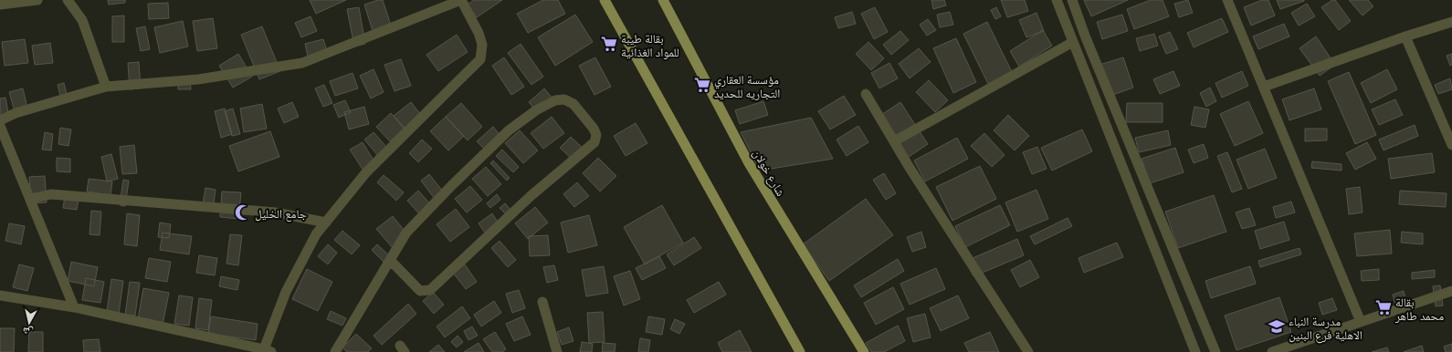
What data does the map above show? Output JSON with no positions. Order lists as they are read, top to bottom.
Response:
{
  "streets": {
    "main road": ["شارع خولان"]
  },
  "places": {
    "supermarket": ["بقالة طيبة للمواد الغذائية", "مؤسسة العقاري التجاريه للحديد", "بقالة محمد طاهر"],
    "mosque": ["جامع الخليل"],
    "school or university": ["مدرسة النباء الاهلية فرع البنين"]
  },
  "north": "bottom"
}
